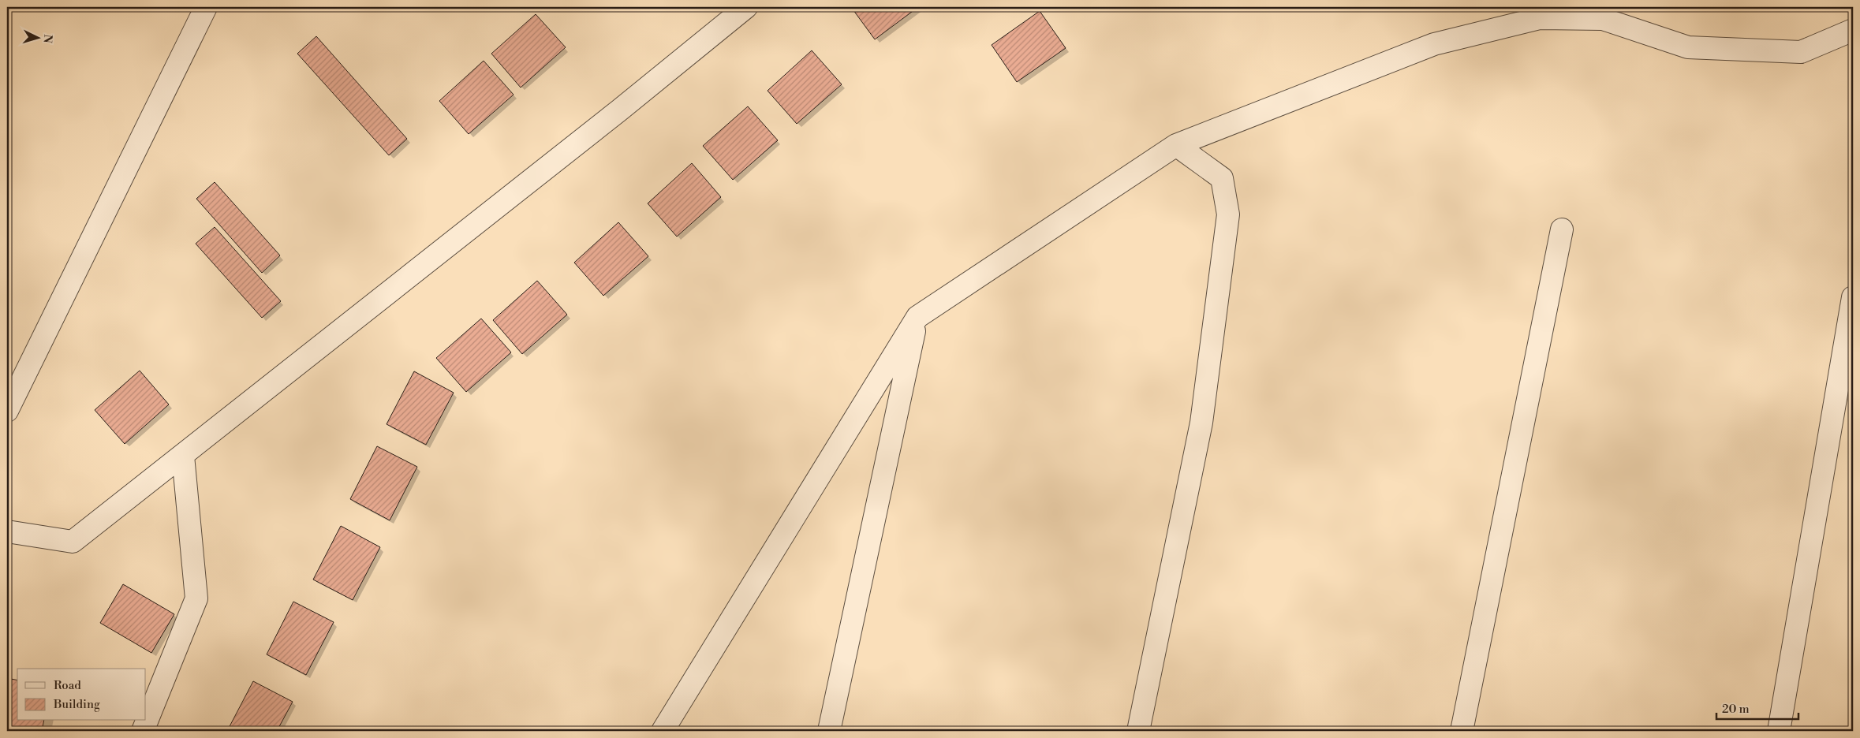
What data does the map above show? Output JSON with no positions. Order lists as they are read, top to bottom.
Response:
{
  "legend": ["Road", "Building"],
  "scale_bar": "20 m",
  "north": "right"
}
